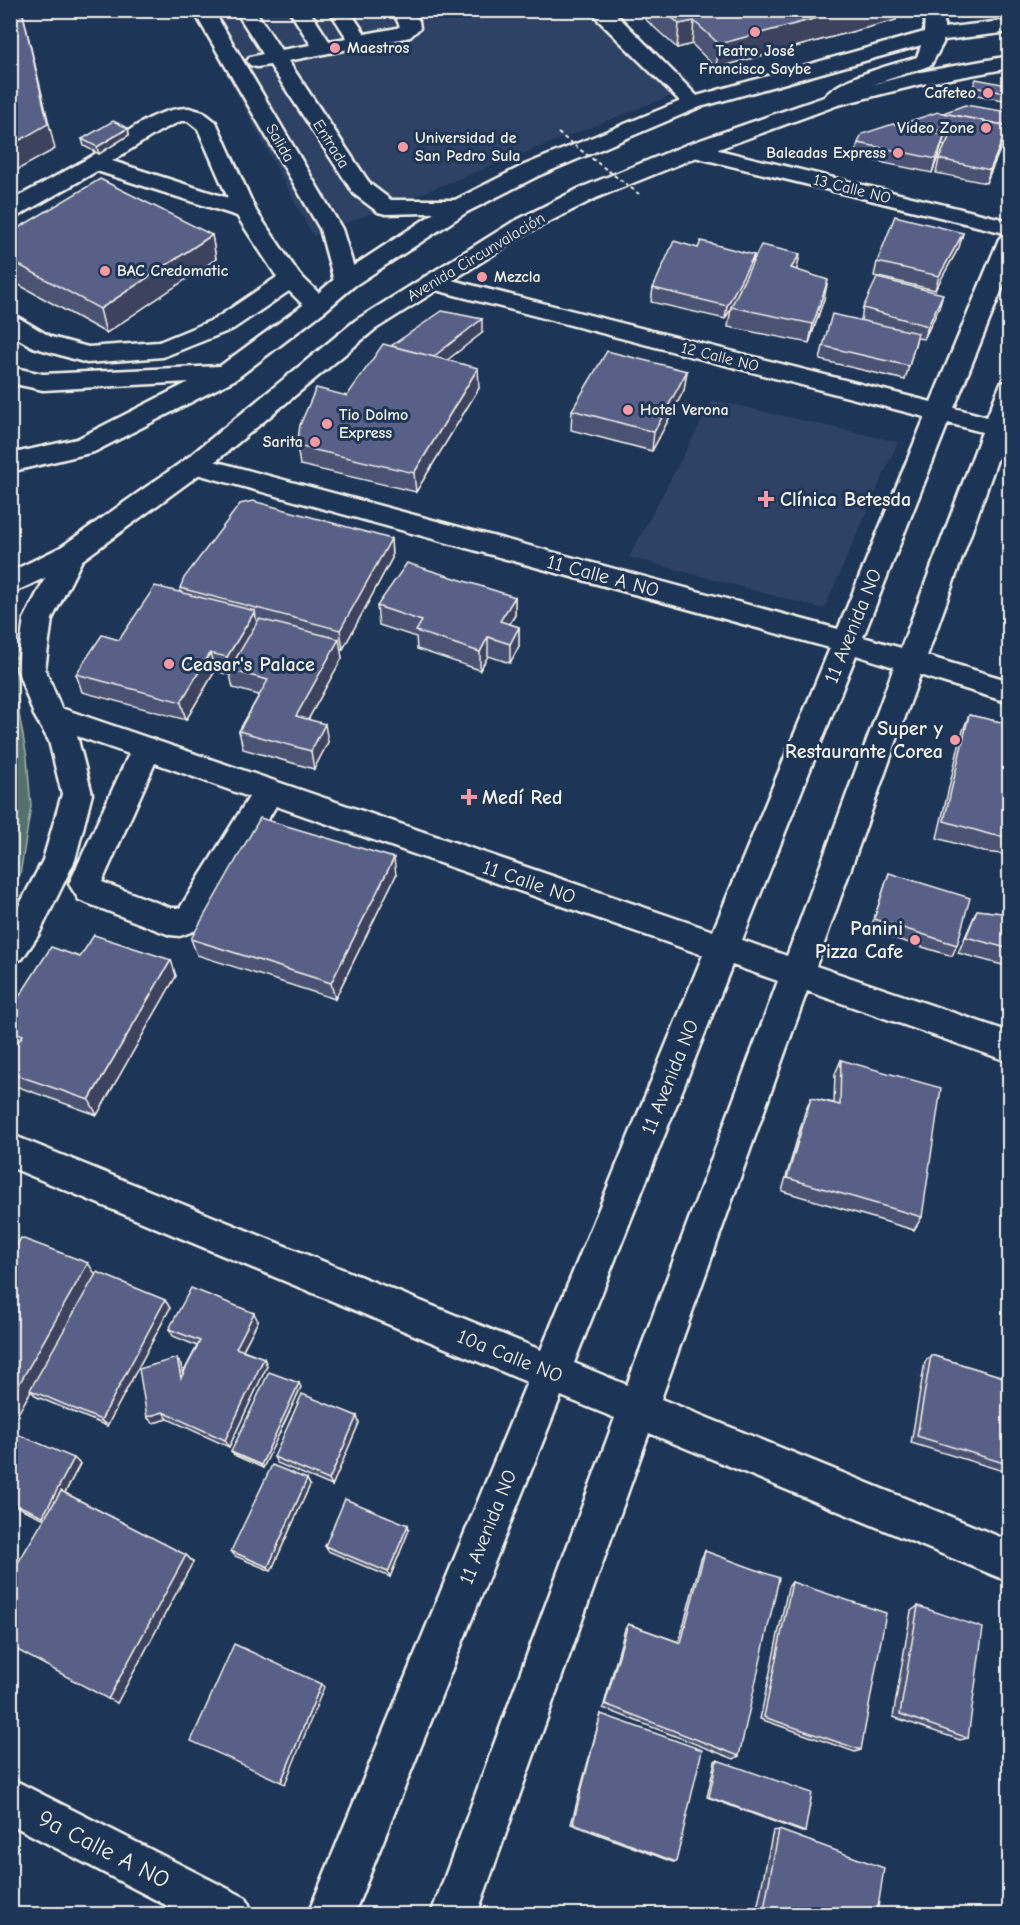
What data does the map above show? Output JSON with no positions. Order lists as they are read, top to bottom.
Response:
{
  "streets": {
    "main road": [
      "Salida",
      "Entrada",
      "13 Calle NO",
      "Avenida Circunvalación",
      "12 Calle NO",
      "11 Calle A NO",
      "11 Avenida NO",
      "11 Calle NO",
      "10a Calle NO",
      "9a Calle A NO"
    ]
  },
  "crossings": [
    ["13 Calle NO", "Avenida Circunvalación"],
    ["Avenida Circunvalación", "12 Calle NO"],
    ["Avenida Circunvalación", "11 Calle A NO"],
    ["12 Calle NO", "11 Avenida NO"],
    ["11 Calle A NO", "11 Avenida NO"],
    ["11 Avenida NO", "11 Calle NO"],
    ["11 Avenida NO", "10a Calle NO"]
  ],
  "places": {
    "other": [
      "Teatro José Francisco Saybe",
      "Maestros",
      "Cafeteo",
      "Video Zone",
      "Universidad de San Pedro Sula",
      "Baleadas Express",
      "BAC Credomatic",
      "Mezcla",
      "Hotel Verona",
      "Tio Dolmo Express",
      "Sarita",
      "Ceasar's Palace",
      "Super y Restaurante Corea",
      "Panini Pizza Cafe"
    ],
    "health": ["Clínica Betesda", "Medí Red"]
  }
}
